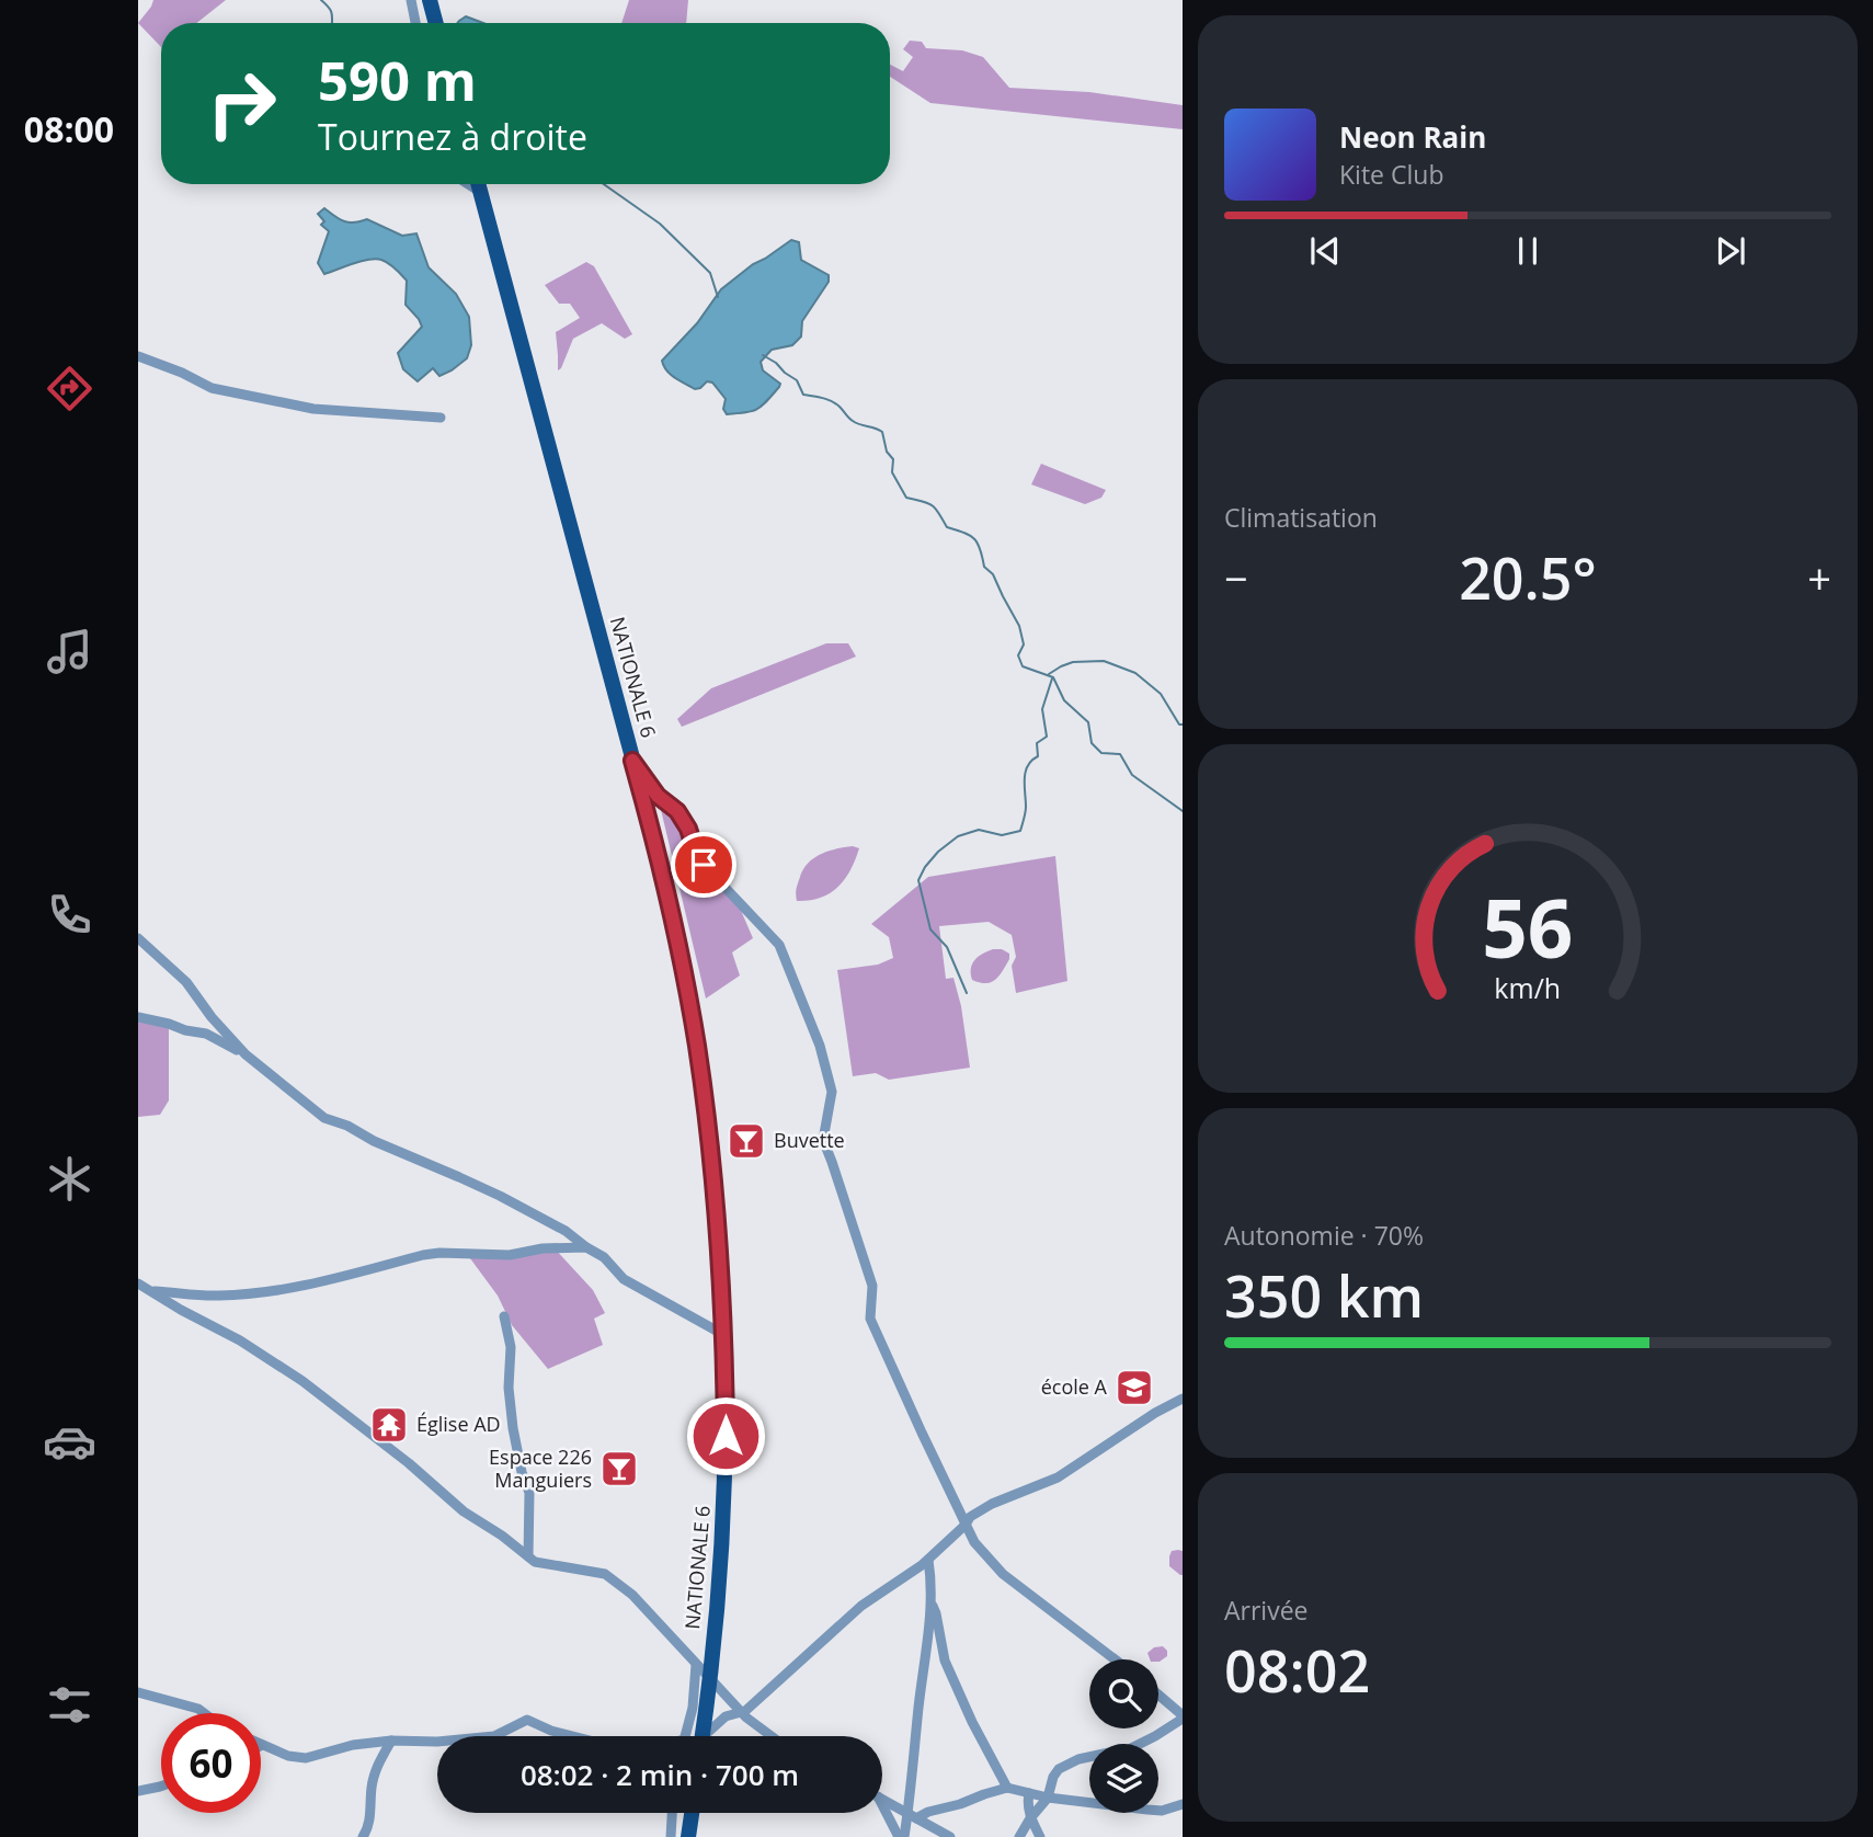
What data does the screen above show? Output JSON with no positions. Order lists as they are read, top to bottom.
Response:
{
  "streets": {
    "main road": ["NATIONALE 6"]
  },
  "places": {
    "bar": ["Buvette", "Espace 226 Manguiers"],
    "school or university": ["école A"],
    "temple": ["Église AD"]
  },
  "page": {
    "tabs": "08:00",
    "turn": ["590 m", "Tournez à droite"],
    "song": ["Neon Rain", "Kite Club"],
    "tile": [
      "Climatisation",
      ["Autonomie · 70%", "350 km"],
      ["Arrivée", "08:02"]
    ],
    "heat": ["−", "20.5°", "+"],
    "limit": "60",
    "trip": "08:02 · 2 min · 700 m",
    "gauge": ["56", "km/h"]
  }
}
